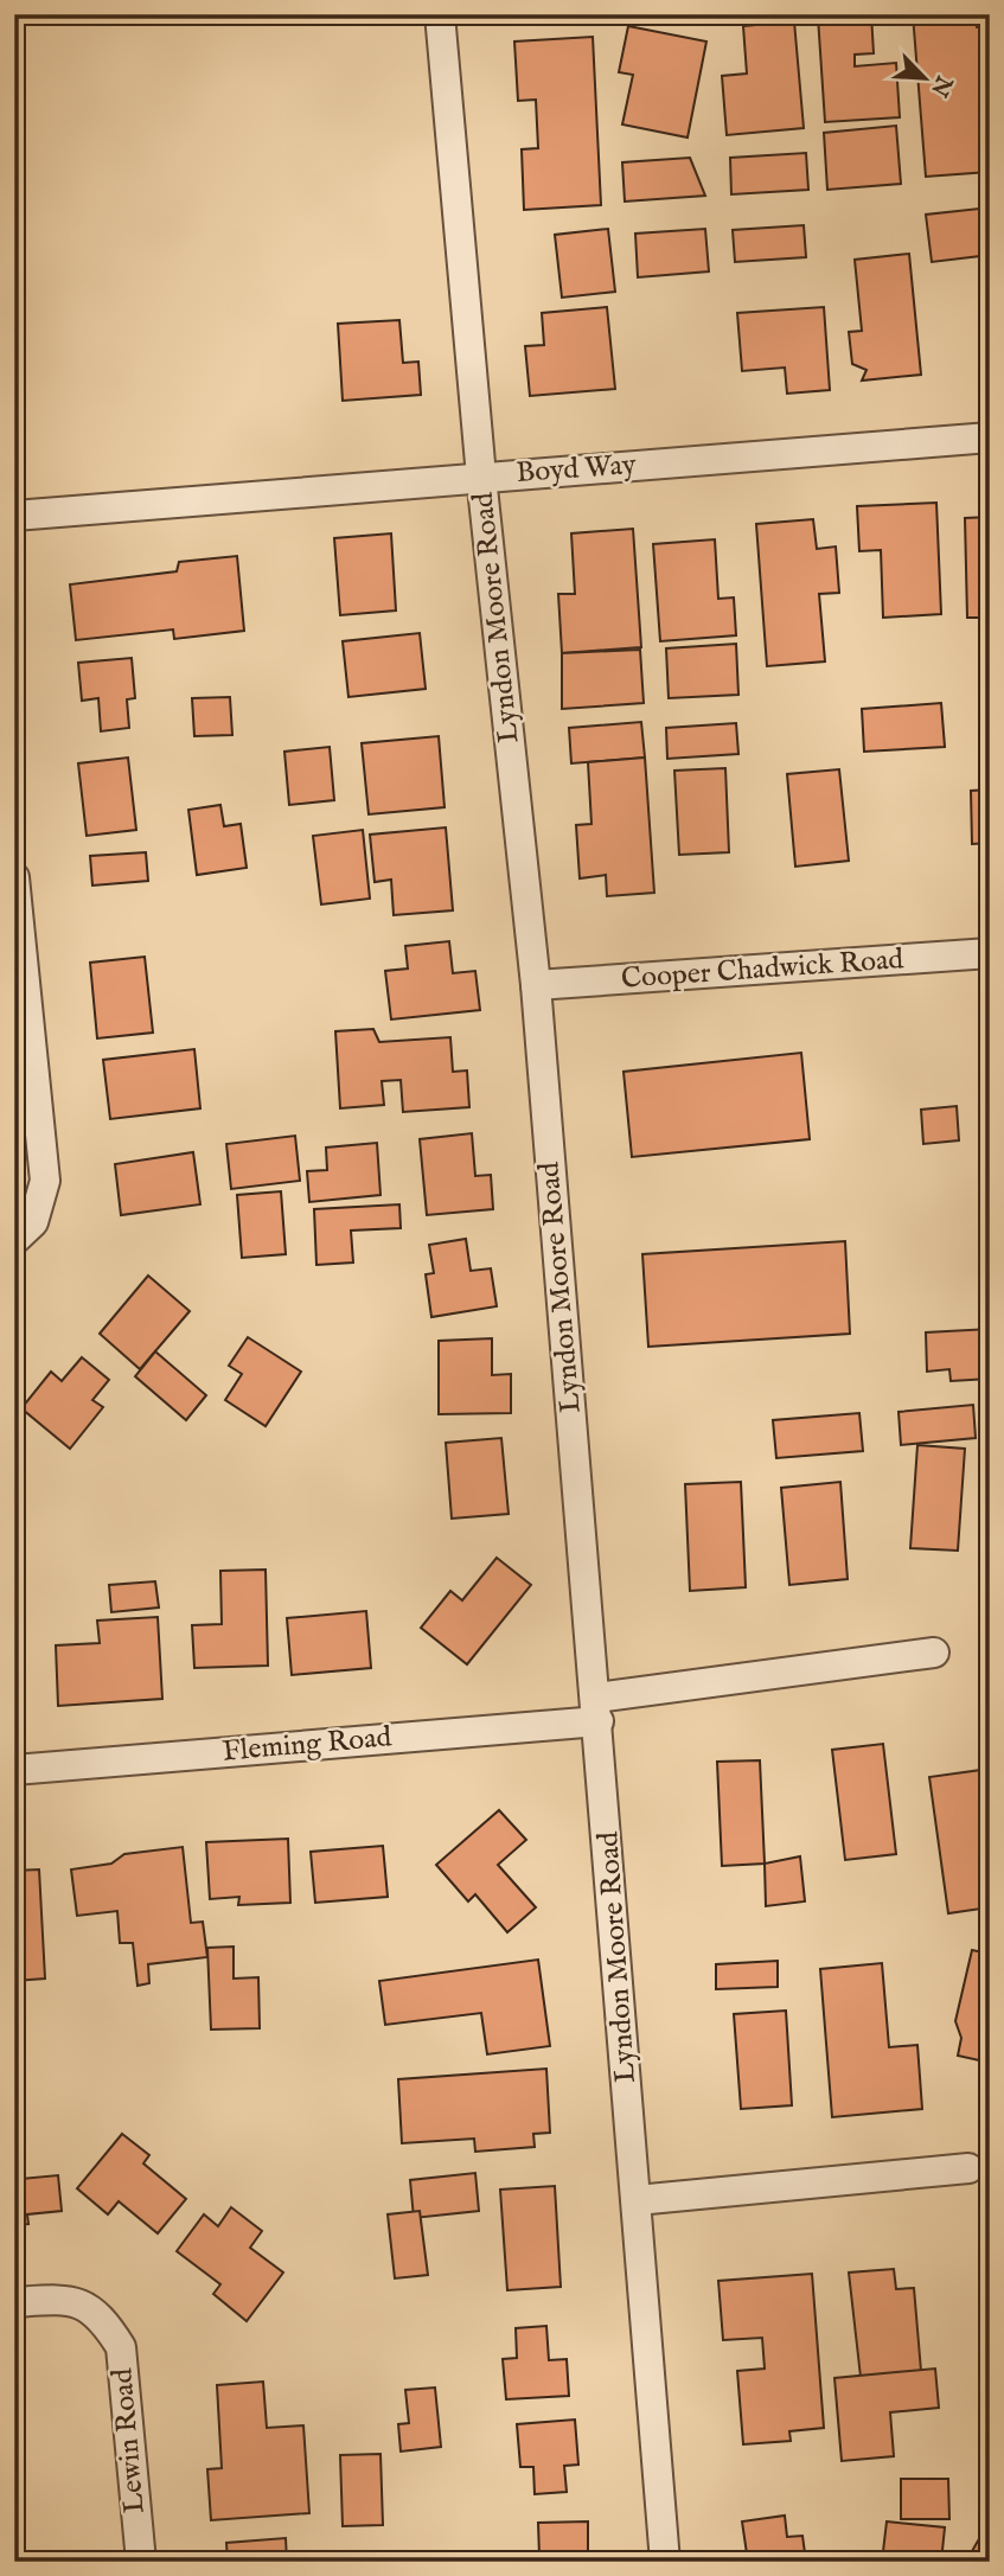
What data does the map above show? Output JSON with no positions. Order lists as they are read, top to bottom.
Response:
{
  "streets": {
    "street": [
      "Boyd Way",
      "Lyndon Moore Road",
      "Cooper Chadwick Road",
      "Fleming Road",
      "Lewin Road"
    ]
  },
  "crossings": [
    ["Boyd Way", "Lyndon Moore Road"],
    ["Lyndon Moore Road", "Cooper Chadwick Road"],
    ["Lyndon Moore Road", "Fleming Road"]
  ],
  "north": "bottom right"
}
